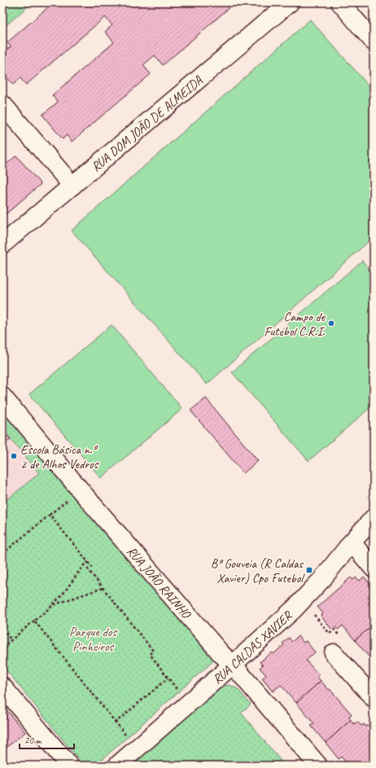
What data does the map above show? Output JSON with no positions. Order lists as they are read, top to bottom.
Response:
{
  "streets": {
    "street": ["RUA DOM JOÃO DE ALMEIDA", "RUA JOÃO RAINHO", "RUA CALDAS XAVIER"]
  },
  "crossings": [
    ["RUA JOÃO RAINHO", "RUA CALDAS XAVIER"]
  ],
  "parks": ["Parque dos Pinheiros"],
  "places": {
    "other": ["Campo de Futebol C.R.I.", "Escola Básica n.º 2 de Alhos Vedros"],
    "transit": ["Bº Gouveia (R Caldas Xavier) Cpo Futebol"]
  },
  "scale_bar": "20 m"
}
